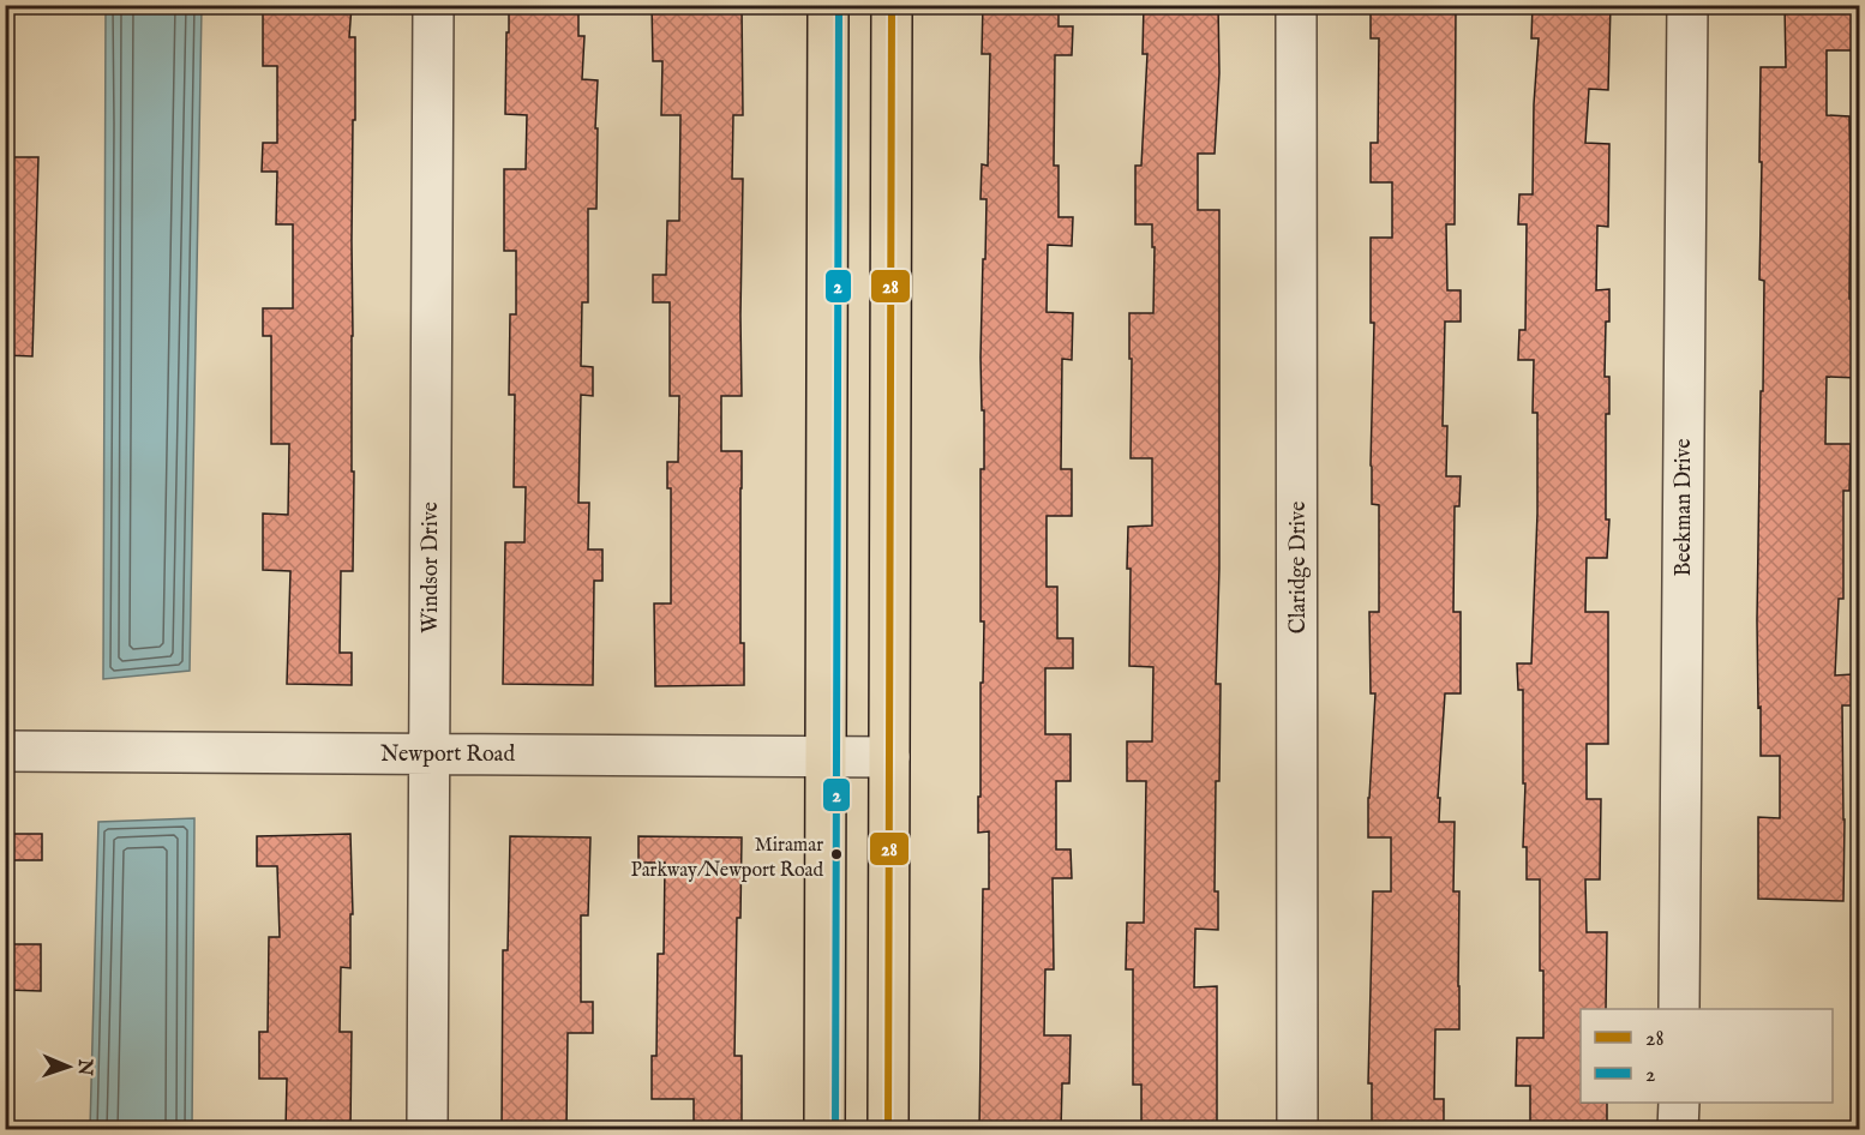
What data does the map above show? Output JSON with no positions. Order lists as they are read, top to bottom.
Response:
{
  "streets": {
    "street": [
      "Beekman Drive",
      "Windsor Drive",
      "Claridge Drive",
      "Newport Road"
    ]
  },
  "crossings": [
    ["Windsor Drive", "Newport Road"]
  ],
  "places": ["Miramar Parkway/Newport Road"],
  "lines": ["transit line 28", "transit line 2"],
  "legend": ["28", "2"],
  "north": "right"
}
